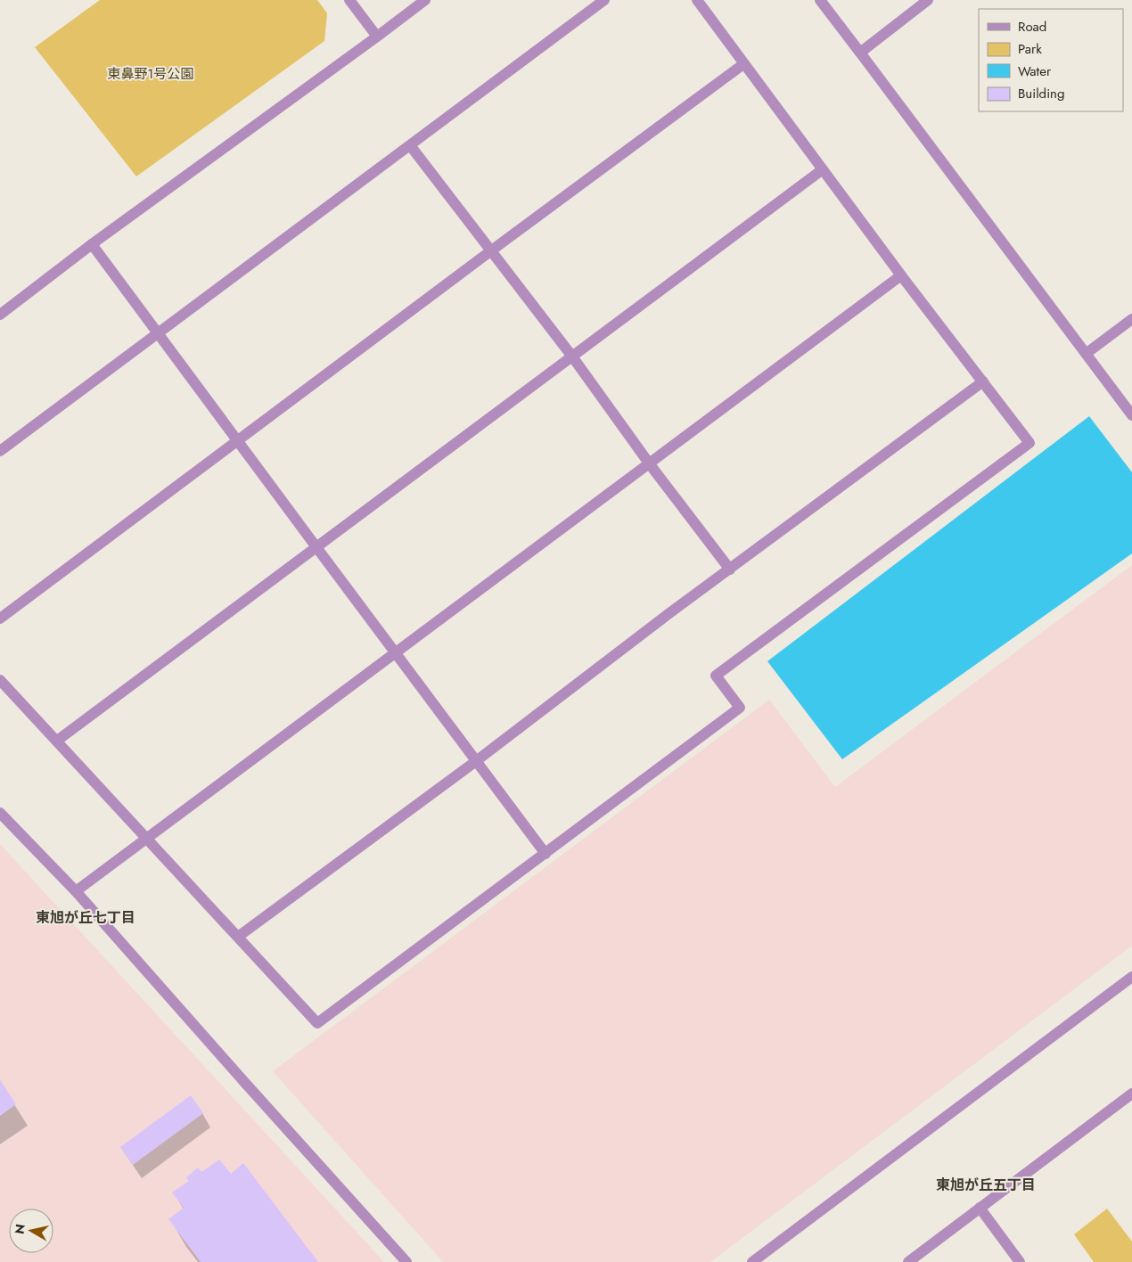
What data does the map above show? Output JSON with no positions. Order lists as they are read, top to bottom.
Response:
{
  "districts": ["東旭が丘七丁目", "東旭が丘五丁目"],
  "parks": ["東鼻野1号公園"],
  "legend": [
    "Road",
    "Park",
    "Water",
    "Building"
  ],
  "north": "left"
}
